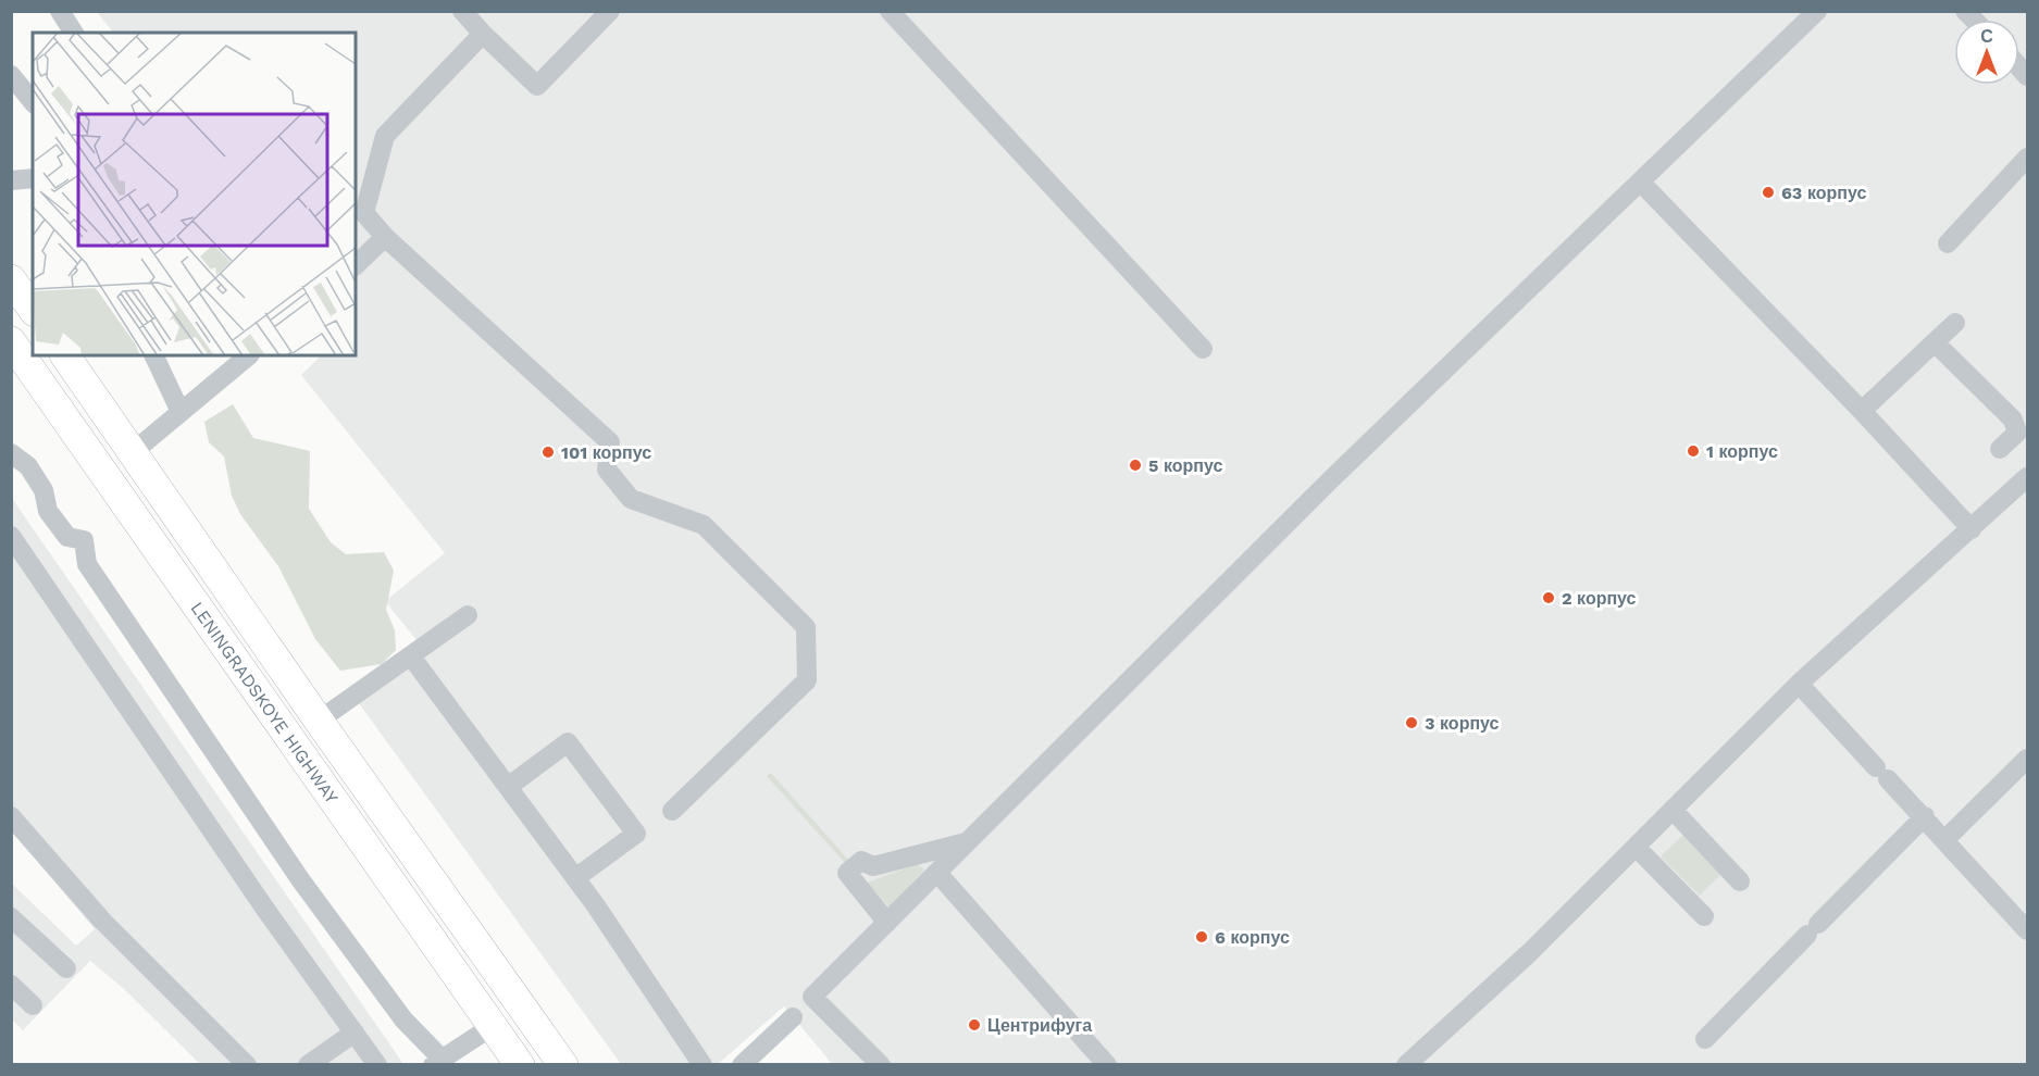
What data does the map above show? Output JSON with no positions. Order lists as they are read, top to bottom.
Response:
{
  "streets": {
    "highway": ["LENINGRADSKOYE HIGHWAY"]
  },
  "places": [
    "63 корпус",
    "1 корпус",
    "101 корпус",
    "5 корпус",
    "2 корпус",
    "3 корпус",
    "6 корпус",
    "Центрифуга"
  ],
  "north": "top"
}
